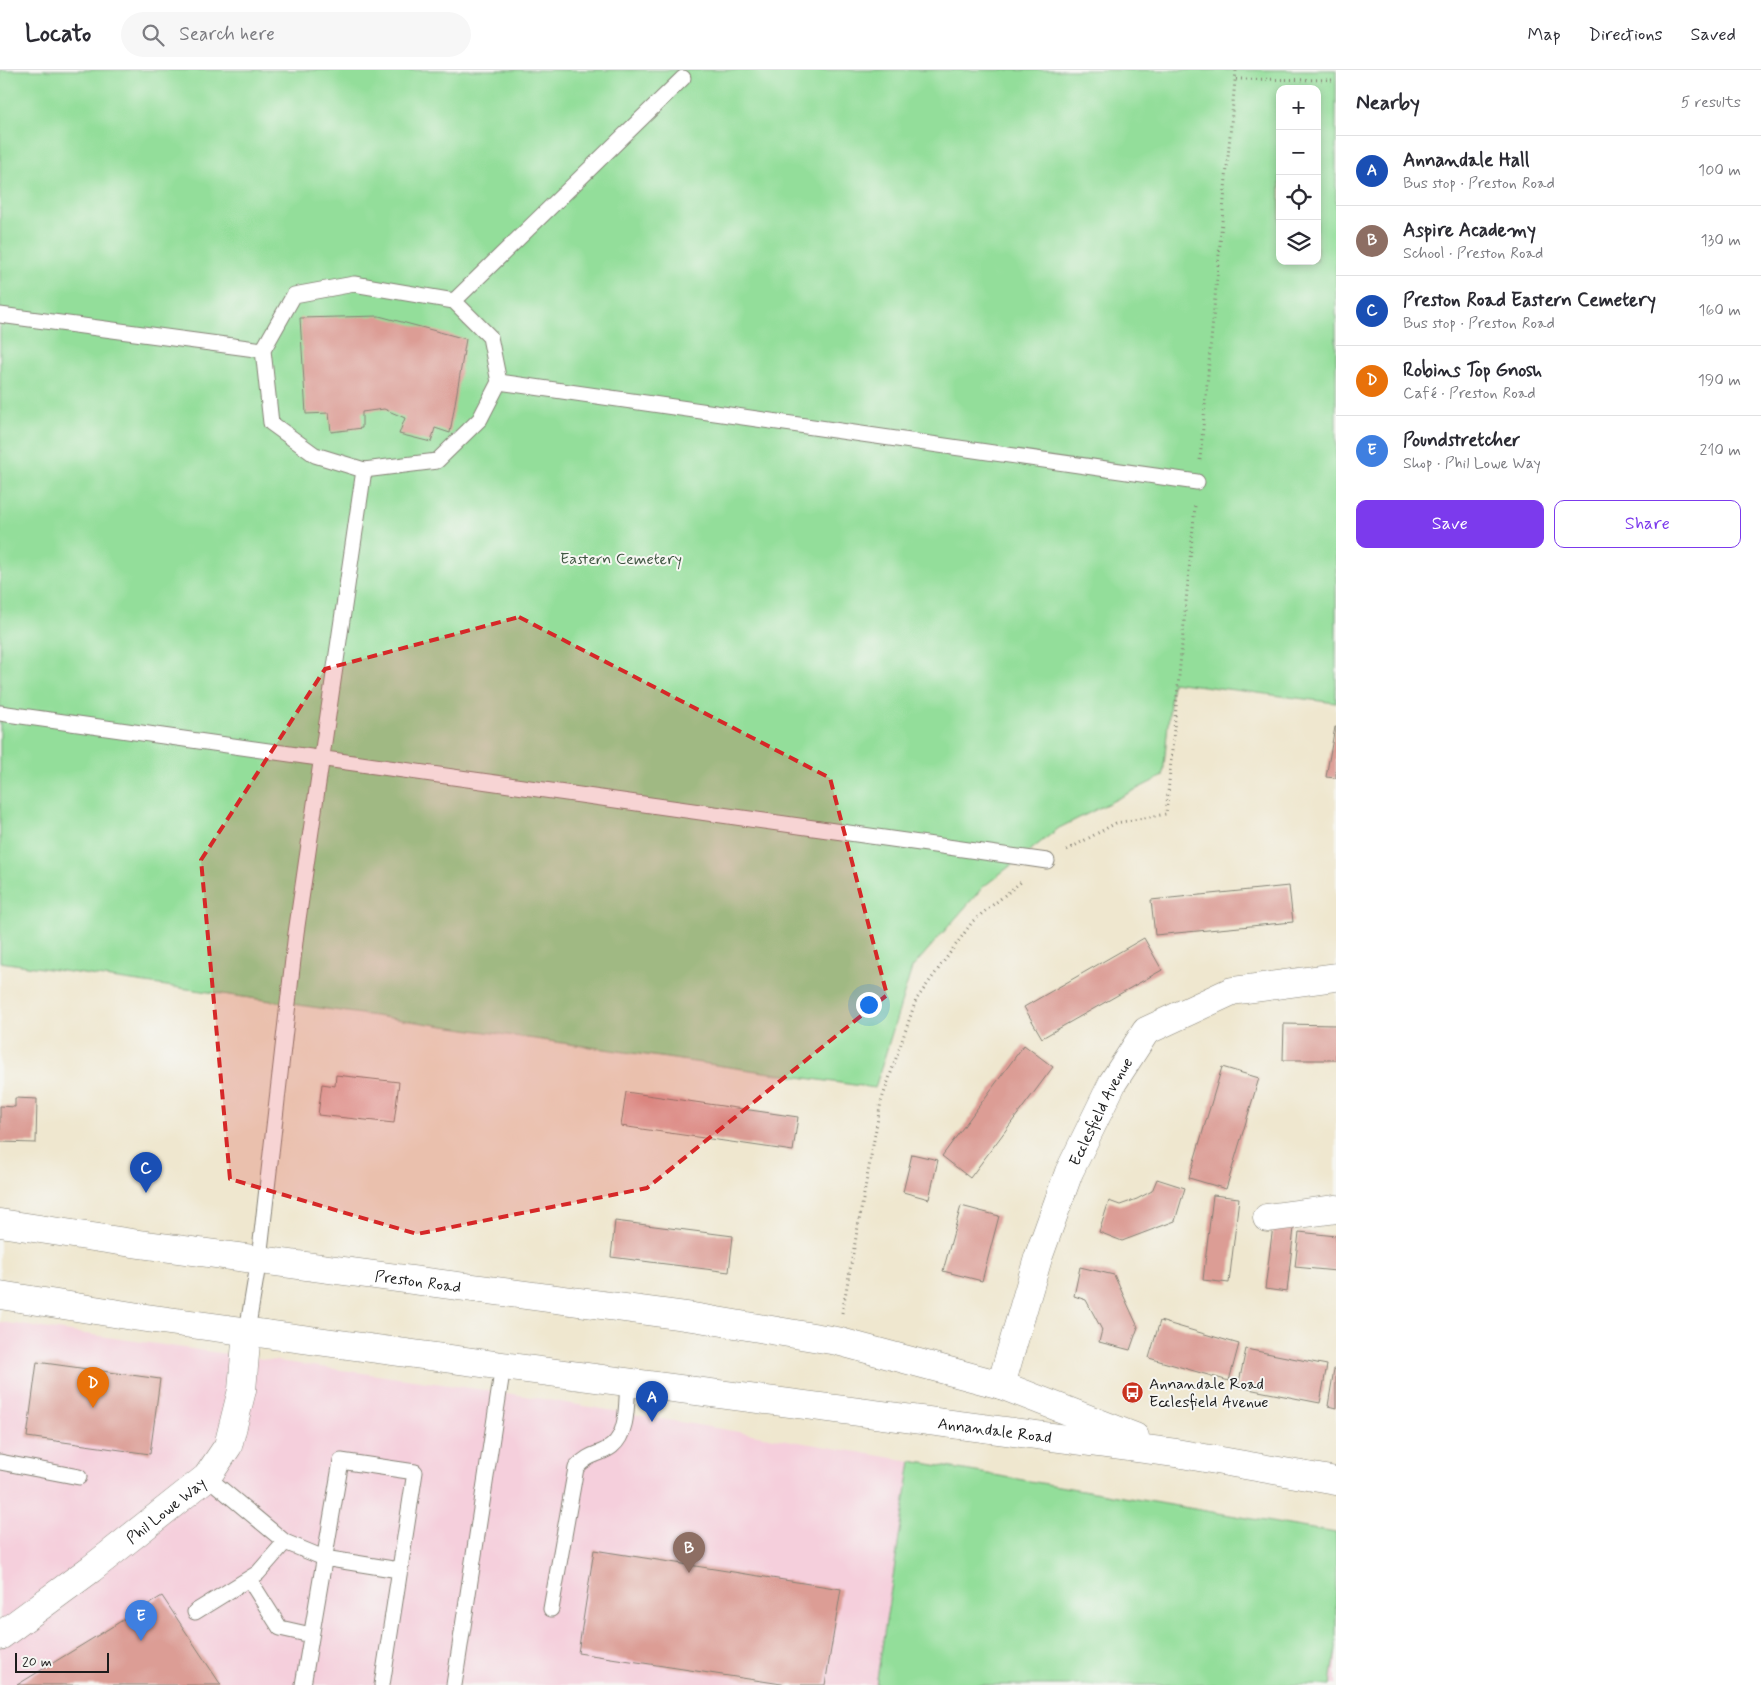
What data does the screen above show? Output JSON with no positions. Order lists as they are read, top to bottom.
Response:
{
  "streets": {
    "street": [
      "Ecclesfield Avenue",
      "Preston Road",
      "Annandale Road",
      "Phil Lowe Way"
    ]
  },
  "crossings": [
    ["Ecclesfield Avenue", "Annandale Road"],
    ["Preston Road", "Annandale Road"]
  ],
  "parks": ["Eastern Cemetery"],
  "places": {
    "bus stop": ["Annandale Road Ecclesfield Avenue"]
  },
  "scale_bar": "20 m",
  "page": {
    "header": "Locato",
    "search": "Search here",
    "nav": ["Map", "Directions", "Saved"],
    "heading": ["Nearby", "5 results"],
    "map_buttons": ["+", "−"],
    "list": [
      {
        "mark": "A",
        "name": "Annandale Hall",
        "note": "Bus stop · Preston Road",
        "value": "100 m"
      },
      {
        "mark": "B",
        "name": "Aspire Academy",
        "note": "School · Preston Road",
        "value": "130 m"
      },
      {
        "mark": "C",
        "name": "Preston Road Eastern Cemetery",
        "note": "Bus stop · Preston Road",
        "value": "160 m"
      },
      {
        "mark": "D",
        "name": "Robins Top Gnosh",
        "note": "Café · Preston Road",
        "value": "190 m"
      },
      {
        "mark": "E",
        "name": "Poundstretcher",
        "note": "Shop · Phil Lowe Way",
        "value": "210 m"
      }
    ],
    "buttons": ["Save", "Share"],
    "pins": [
      "C",
      "D",
      "A",
      "B",
      "E"
    ],
    "scale": "20 m"
  }
}
